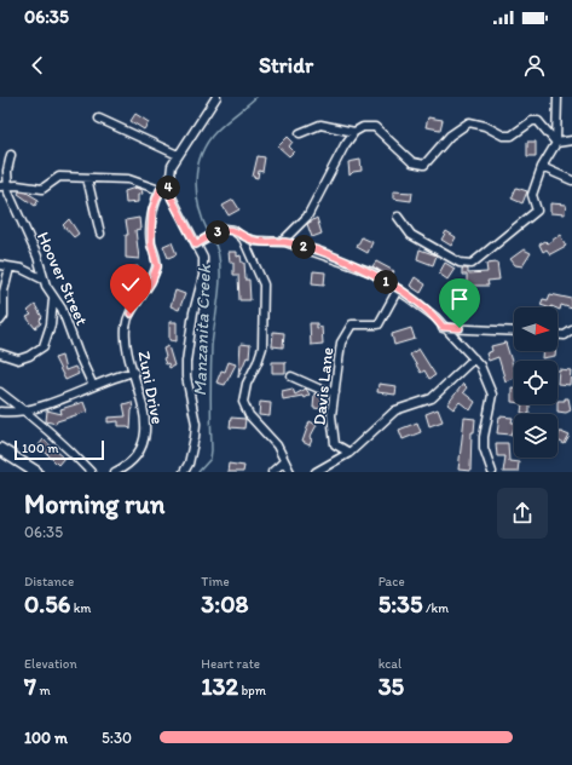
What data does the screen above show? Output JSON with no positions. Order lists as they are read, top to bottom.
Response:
{
  "streets": {
    "street": ["Hoover Street", "Davis Lane", "Zuni Drive"]
  },
  "water": ["Manzanita Creek"],
  "scale_bar": "100 m",
  "north": "right",
  "page": {
    "status": "06:35",
    "header": "Stridr",
    "pins": [
      "4",
      "3",
      "2",
      "1"
    ],
    "scale": "100 m",
    "heading": ["Morning run", "06:35"],
    "stats": [
      ["Distance", "0.56 km"],
      ["Time", "3:08"],
      ["Pace", "5:35 /km"],
      ["Elevation", "7 m"],
      ["Heart rate", "132 bpm"],
      ["kcal", "35"]
    ],
    "list": [
      {
        "name": "100 m",
        "note": "5:30"
      }
    ]
  }
}
